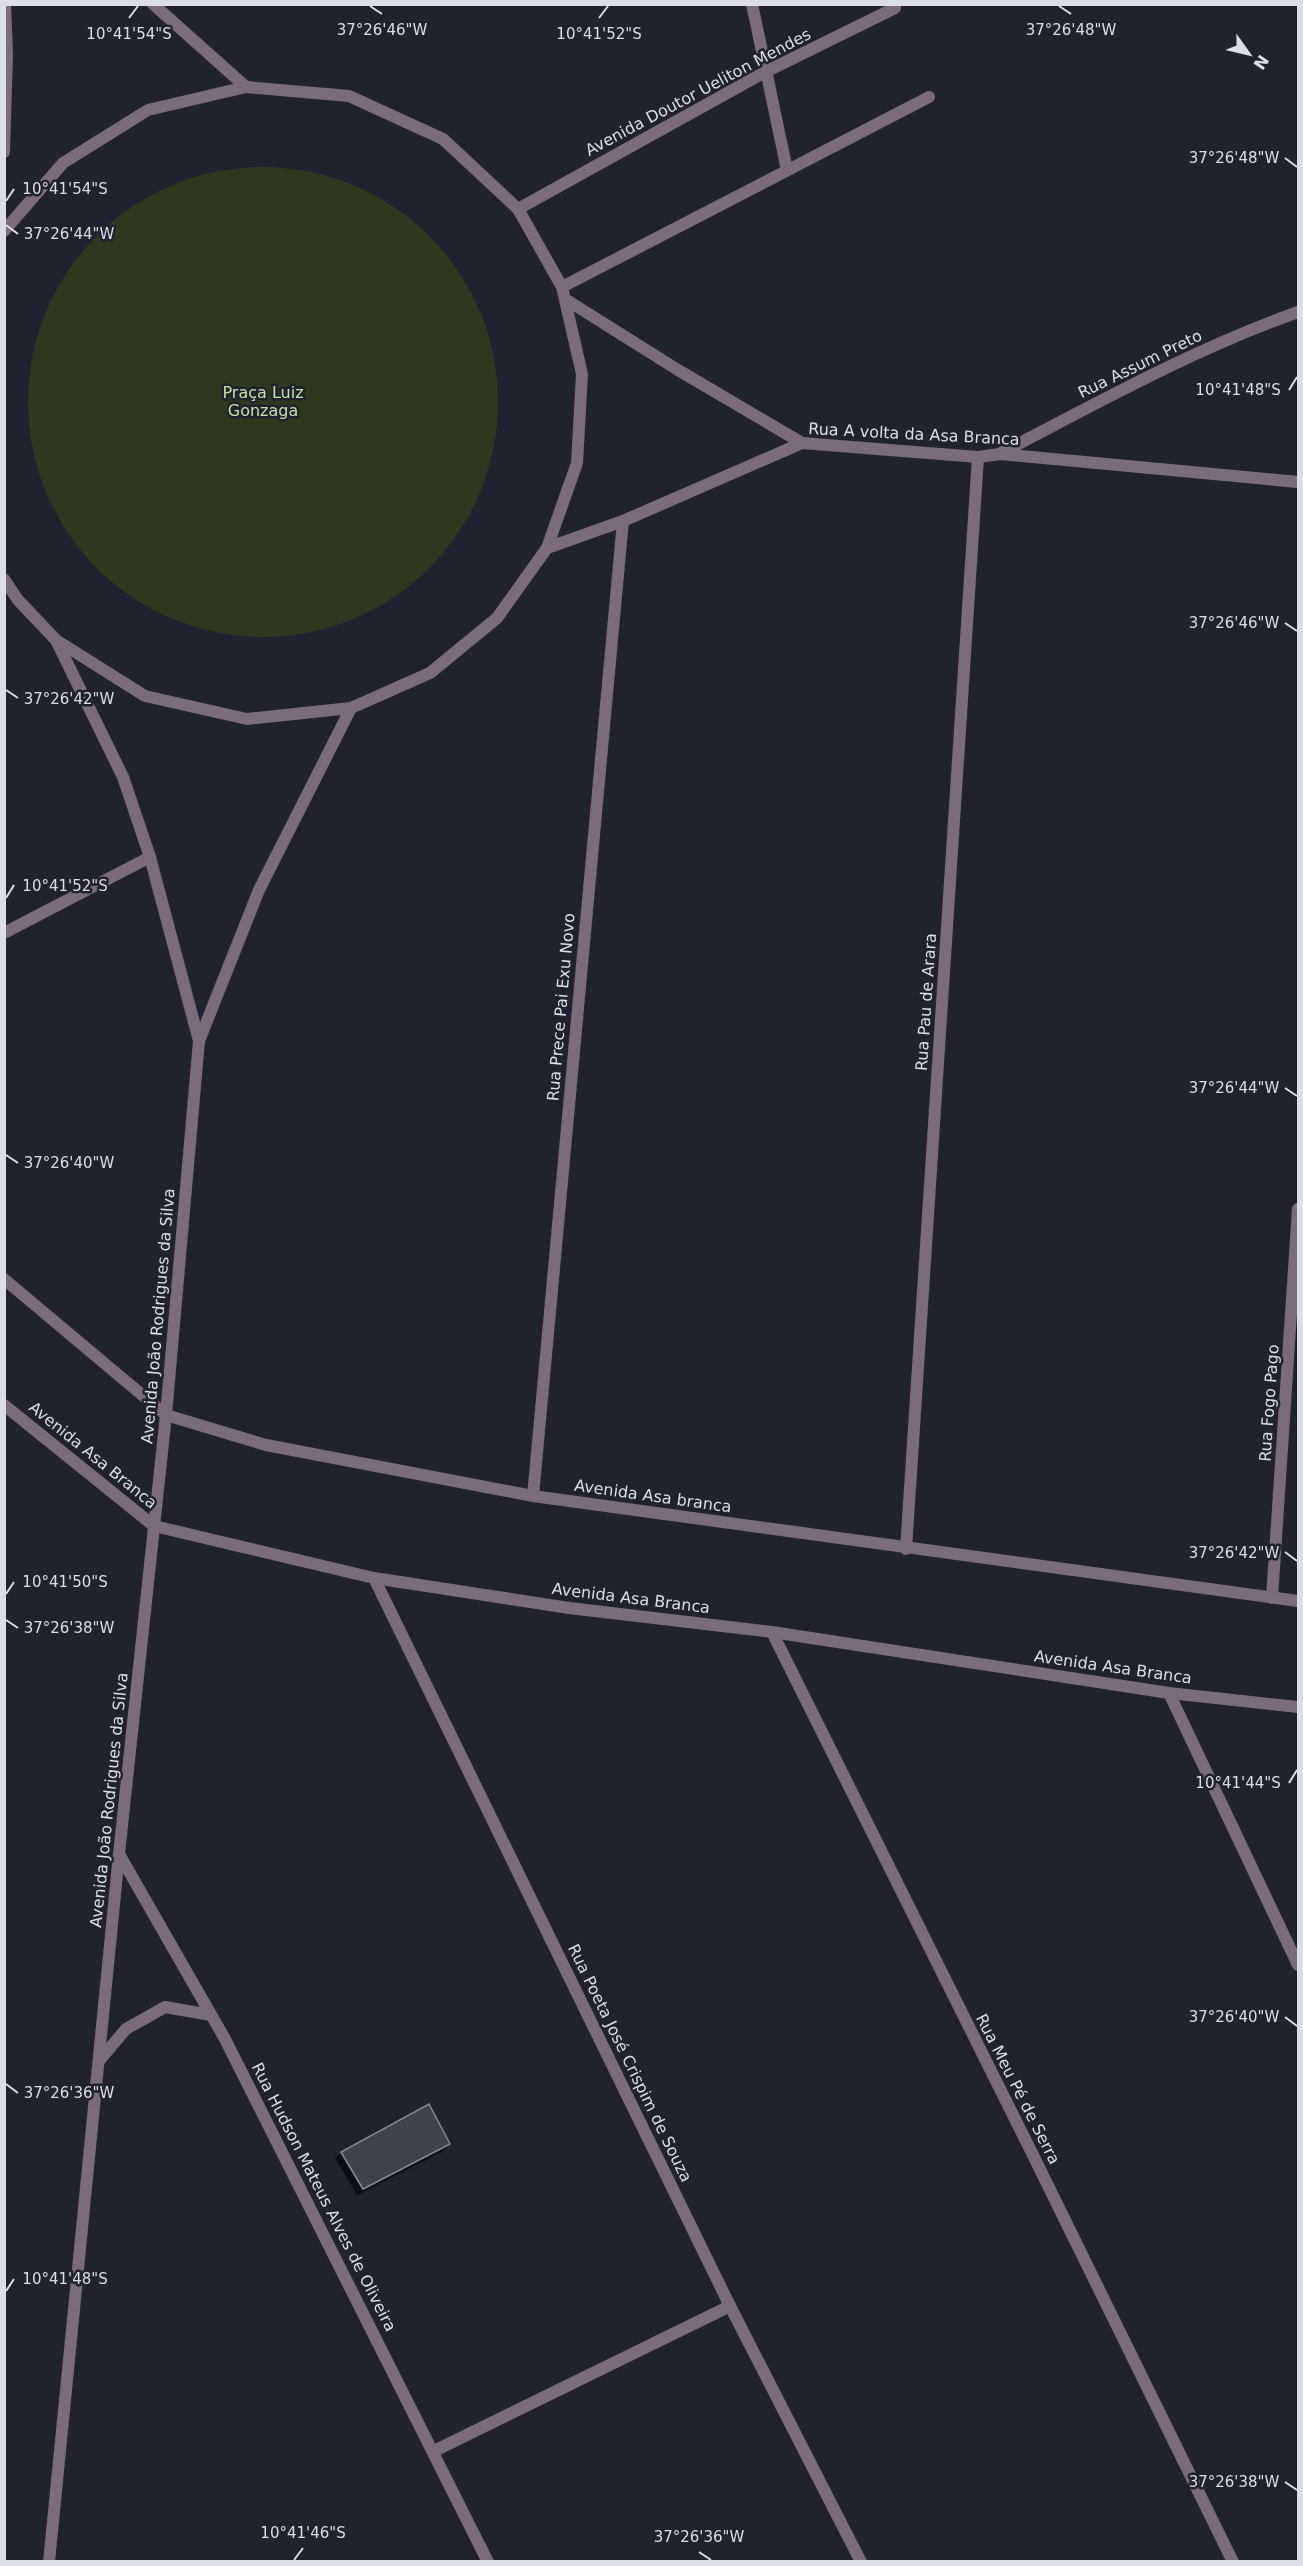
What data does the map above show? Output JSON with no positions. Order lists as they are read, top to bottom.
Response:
{
  "streets": {
    "street": [
      "Avenida Doutor Ueliton Mendes",
      "Rua Assum Preto",
      "Rua A volta da Asa Branca",
      "Rua Pau de Arara",
      "Rua Prece Pai Exu Novo",
      "Avenida João Rodrigues da Silva",
      "Rua Fogo Pago",
      "Avenida Asa Branca",
      "Avenida Asa branca",
      "Rua Poeta José Crispim de Souza",
      "Rua Meu Pé de Serra",
      "Rua Hudson Mateus Alves de Oliveira"
    ]
  },
  "crossings": [
    ["Rua Assum Preto", "Rua A volta da Asa Branca"],
    ["Rua A volta da Asa Branca", "Rua Pau de Arara"],
    ["Rua A volta da Asa Branca", "Rua Prece Pai Exu Novo"],
    ["Rua Pau de Arara", "Avenida Asa branca"],
    ["Rua Prece Pai Exu Novo", "Avenida Asa branca"],
    ["Avenida João Rodrigues da Silva", "Avenida Asa Branca"],
    ["Avenida João Rodrigues da Silva", "Avenida Asa branca"],
    ["Avenida João Rodrigues da Silva", "Rua Hudson Mateus Alves de Oliveira"],
    ["Rua Fogo Pago", "Avenida Asa branca"],
    ["Avenida Asa Branca", "Rua Poeta José Crispim de Souza"],
    ["Avenida Asa Branca", "Rua Meu Pé de Serra"]
  ],
  "parks": ["Praça Luiz Gonzaga"],
  "north": "bottom right",
  "coordinates": [
    "37°26'46\"W",
    "37°26'48\"W",
    "10°41'54\"S",
    "10°41'52\"S",
    "37°26'44\"W",
    "10°41'48\"S",
    "37°26'42\"W",
    "37°26'40\"W",
    "10°41'50\"S",
    "37°26'38\"W",
    "10°41'44\"S",
    "37°26'36\"W",
    "10°41'46\"S"
  ]
}
